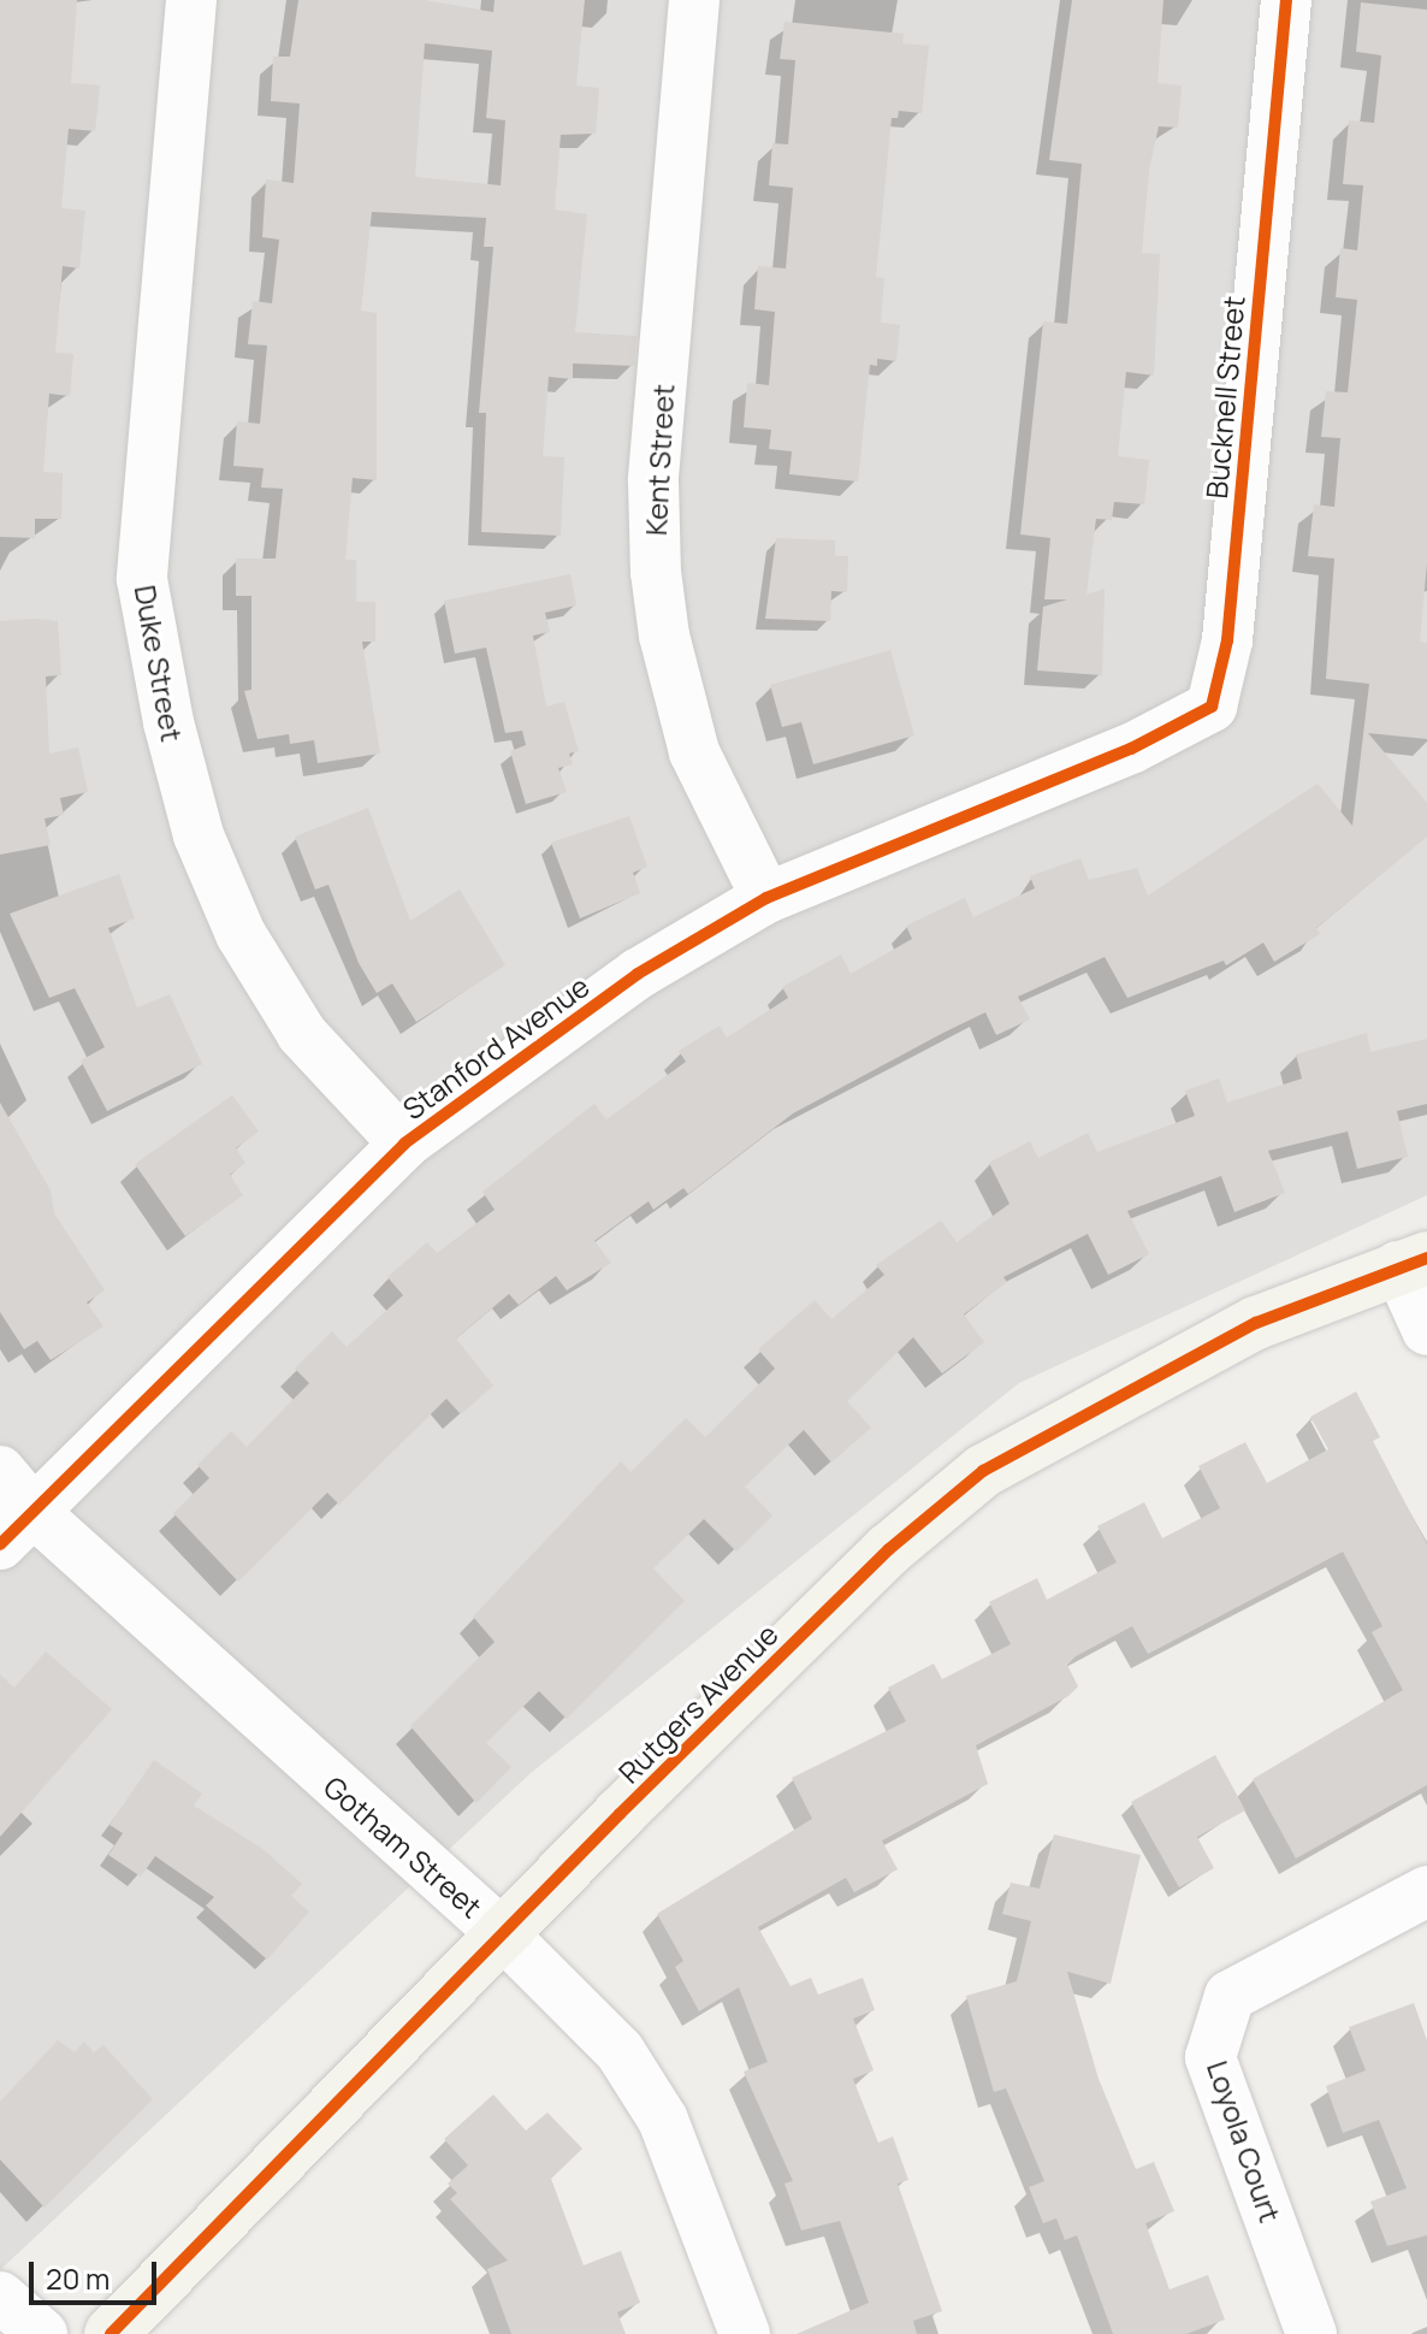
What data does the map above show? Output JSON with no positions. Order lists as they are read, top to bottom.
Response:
{
  "streets": {
    "main road": ["Rutgers Avenue"],
    "street": [
      "Bucknell Street",
      "Kent Street",
      "Duke Street",
      "Stanford Avenue",
      "Gotham Street",
      "Loyola Court"
    ]
  },
  "crossings": [
    ["Bucknell Street", "Stanford Avenue"],
    ["Kent Street", "Stanford Avenue"],
    ["Duke Street", "Stanford Avenue"],
    ["Stanford Avenue", "Gotham Street"],
    ["Rutgers Avenue", "Gotham Street"]
  ],
  "scale_bar": "20 m"
}
